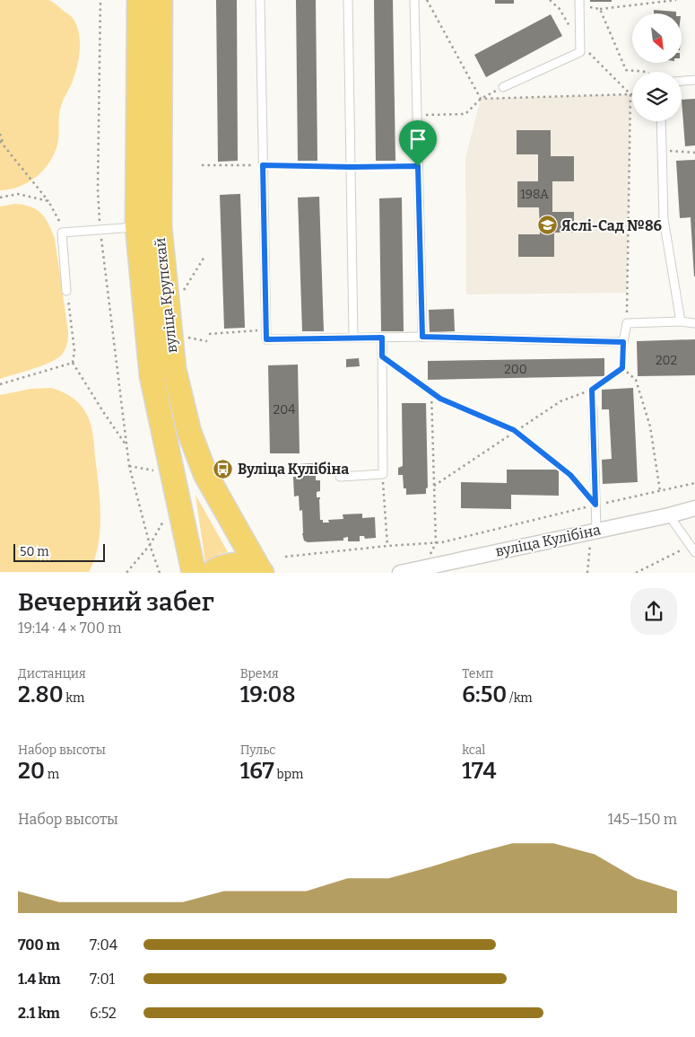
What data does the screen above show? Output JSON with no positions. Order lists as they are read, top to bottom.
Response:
{
  "streets": {
    "main road": ["вуліца Крупскай"],
    "street": ["вуліца Кулібіна"]
  },
  "places": {
    "school or university": ["Яслі-Сад №86"],
    "bus stop": ["Вуліца Кулібіна"]
  },
  "house_numbers": [
    "198А",
    "202",
    "200",
    "204"
  ],
  "scale_bar": "50 m",
  "north": "bottom right",
  "page": {
    "scale": "50 m",
    "heading": ["Вечерний забег", "19:14 · 4 × 700 m"],
    "stats": [
      ["Дистанция", "2.80 km"],
      ["Время", "19:08"],
      ["Темп", "6:50 /km"],
      ["Набор высоты", "20 m"],
      ["Пульс", "167 bpm"],
      ["kcal", "174"]
    ],
    "chart": ["Набор высоты", "145–150 m"],
    "list": [
      {
        "name": "700 m",
        "note": "7:04"
      },
      {
        "name": "1.4 km",
        "note": "7:01"
      },
      {
        "name": "2.1 km",
        "note": "6:52"
      }
    ]
  }
}
